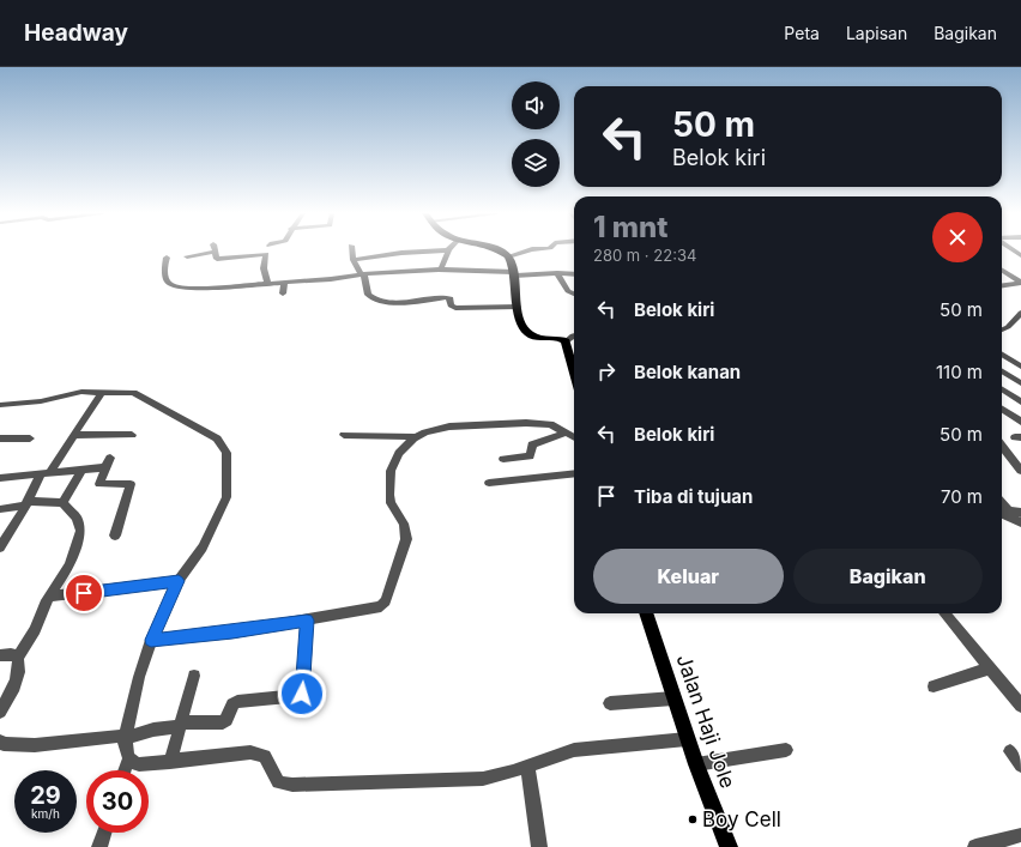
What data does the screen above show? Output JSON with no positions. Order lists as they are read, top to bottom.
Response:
{
  "streets": {
    "main road": ["Jalan Haji Jole"]
  },
  "places": ["Boy Cell"],
  "page": {
    "header": "Headway",
    "nav": ["Peta", "Lapisan", "Bagikan"],
    "turn": ["50 m", "Belok kiri"],
    "heading": ["1 mnt", "280 m · 22:34"],
    "list": [
      {
        "name": "Belok kiri",
        "value": "50 m"
      },
      {
        "name": "Belok kanan",
        "value": "110 m"
      },
      {
        "name": "Belok kiri",
        "value": "50 m"
      },
      {
        "name": "Tiba di tujuan",
        "value": "70 m"
      }
    ],
    "buttons": ["Keluar", "Bagikan"],
    "speed": "29 km/h",
    "limit": "30"
  }
}
